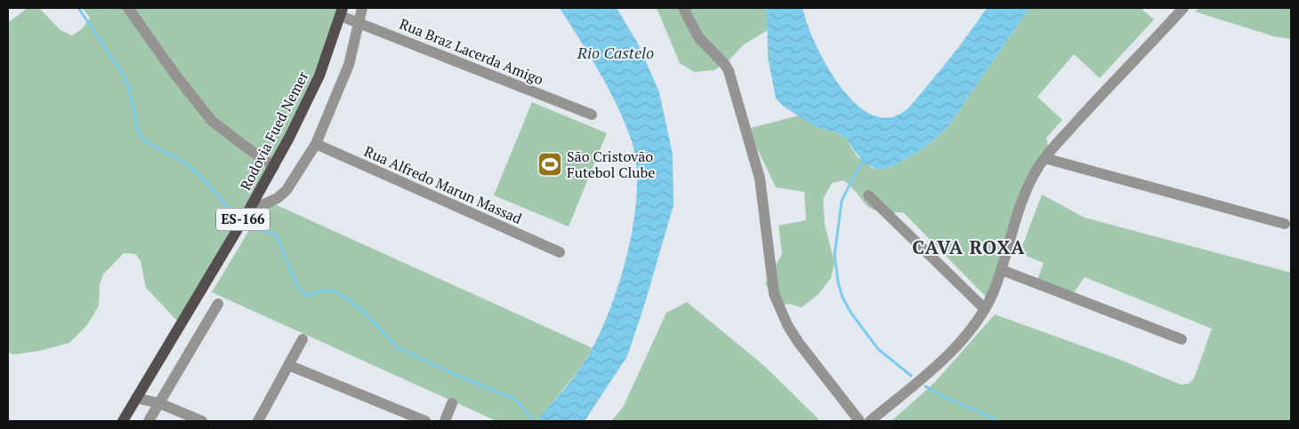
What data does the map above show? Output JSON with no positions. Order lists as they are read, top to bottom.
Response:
{
  "streets": {
    "main road": ["Rodovia Fued Nemer", "ES-166"],
    "street": ["Rua Braz Lacerda Amigo", "Rua Alfredo Marun Massad"]
  },
  "crossings": [
    ["Rua Braz Lacerda Amigo", "Rodovia Fued Nemer"]
  ],
  "districts": ["CAVA ROXA"],
  "water": ["Rio Castelo"],
  "places": {
    "sports": ["São Cristovão Futebol Clube"]
  }
}
